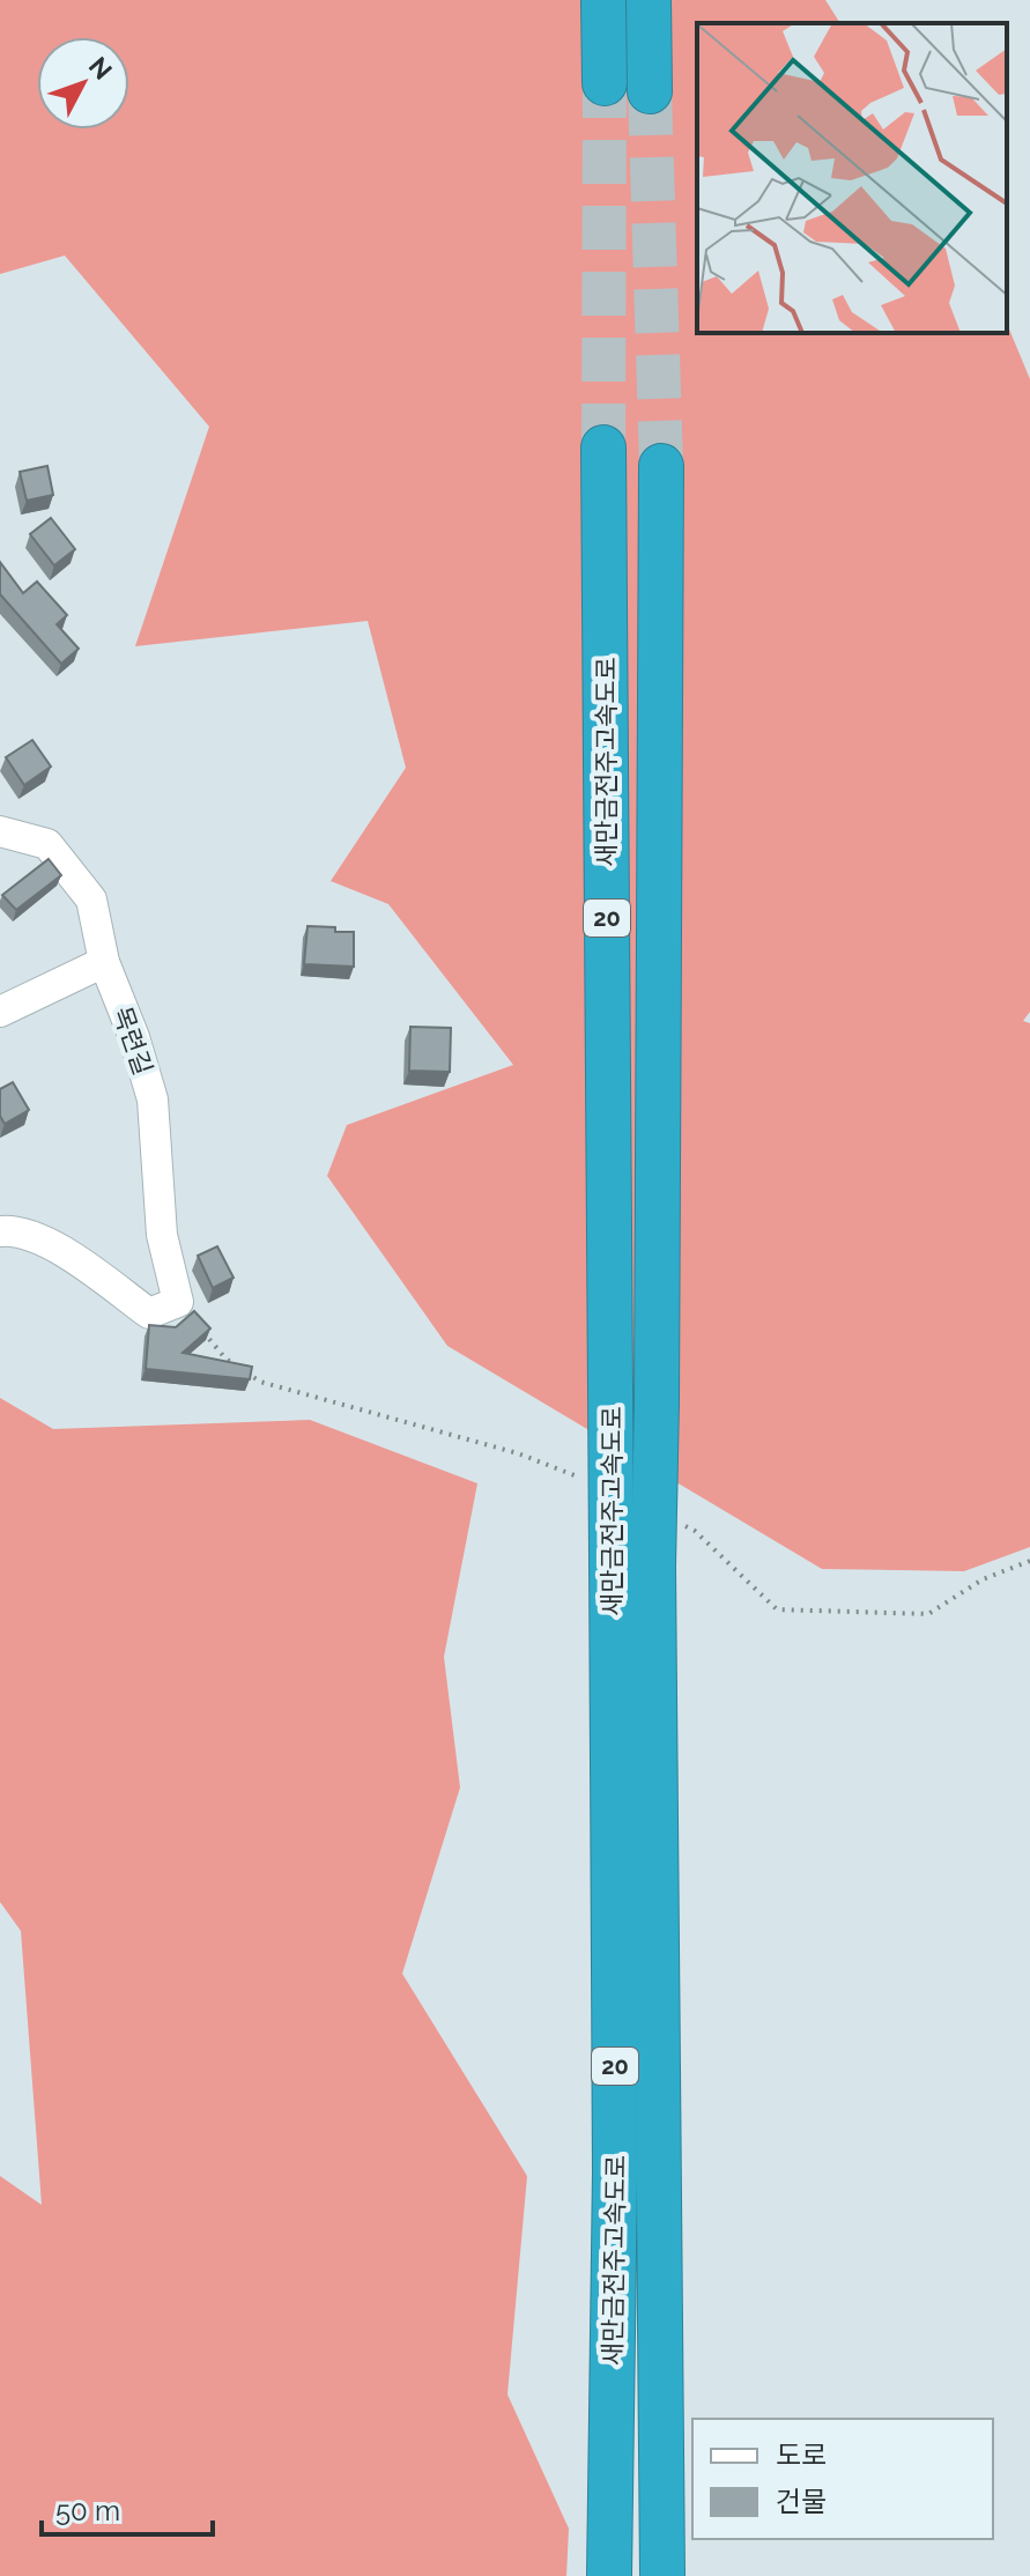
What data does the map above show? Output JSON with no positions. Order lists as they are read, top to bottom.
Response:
{
  "streets": {
    "highway": ["새만금전주고속도로", "20"],
    "street": ["목련길"]
  },
  "legend": ["도로", "건물"],
  "scale_bar": "50 m",
  "north": "top right"
}
